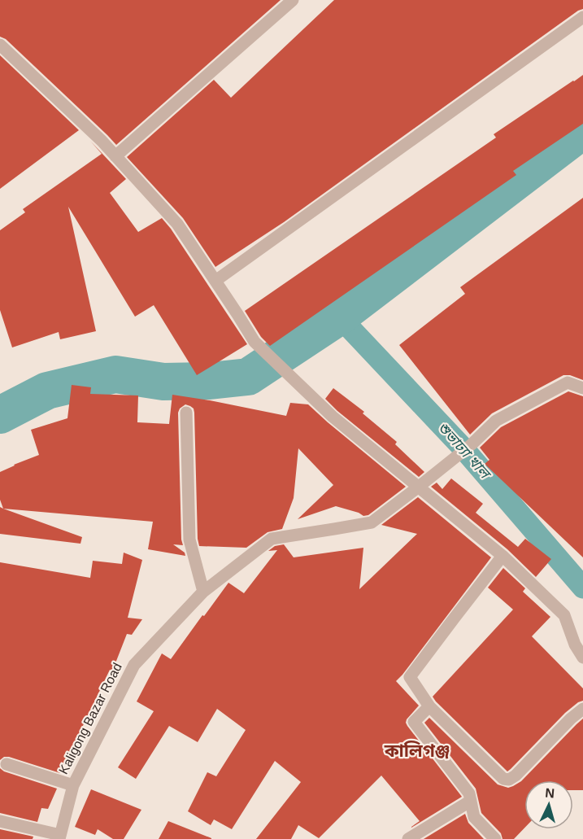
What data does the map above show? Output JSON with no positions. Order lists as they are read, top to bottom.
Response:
{
  "streets": {
    "street": ["Kaligong Bazar Road"]
  },
  "districts": ["কালিগঞ্জ"],
  "water": ["শুভাঢ্যা খাল"],
  "north": "top"
}
